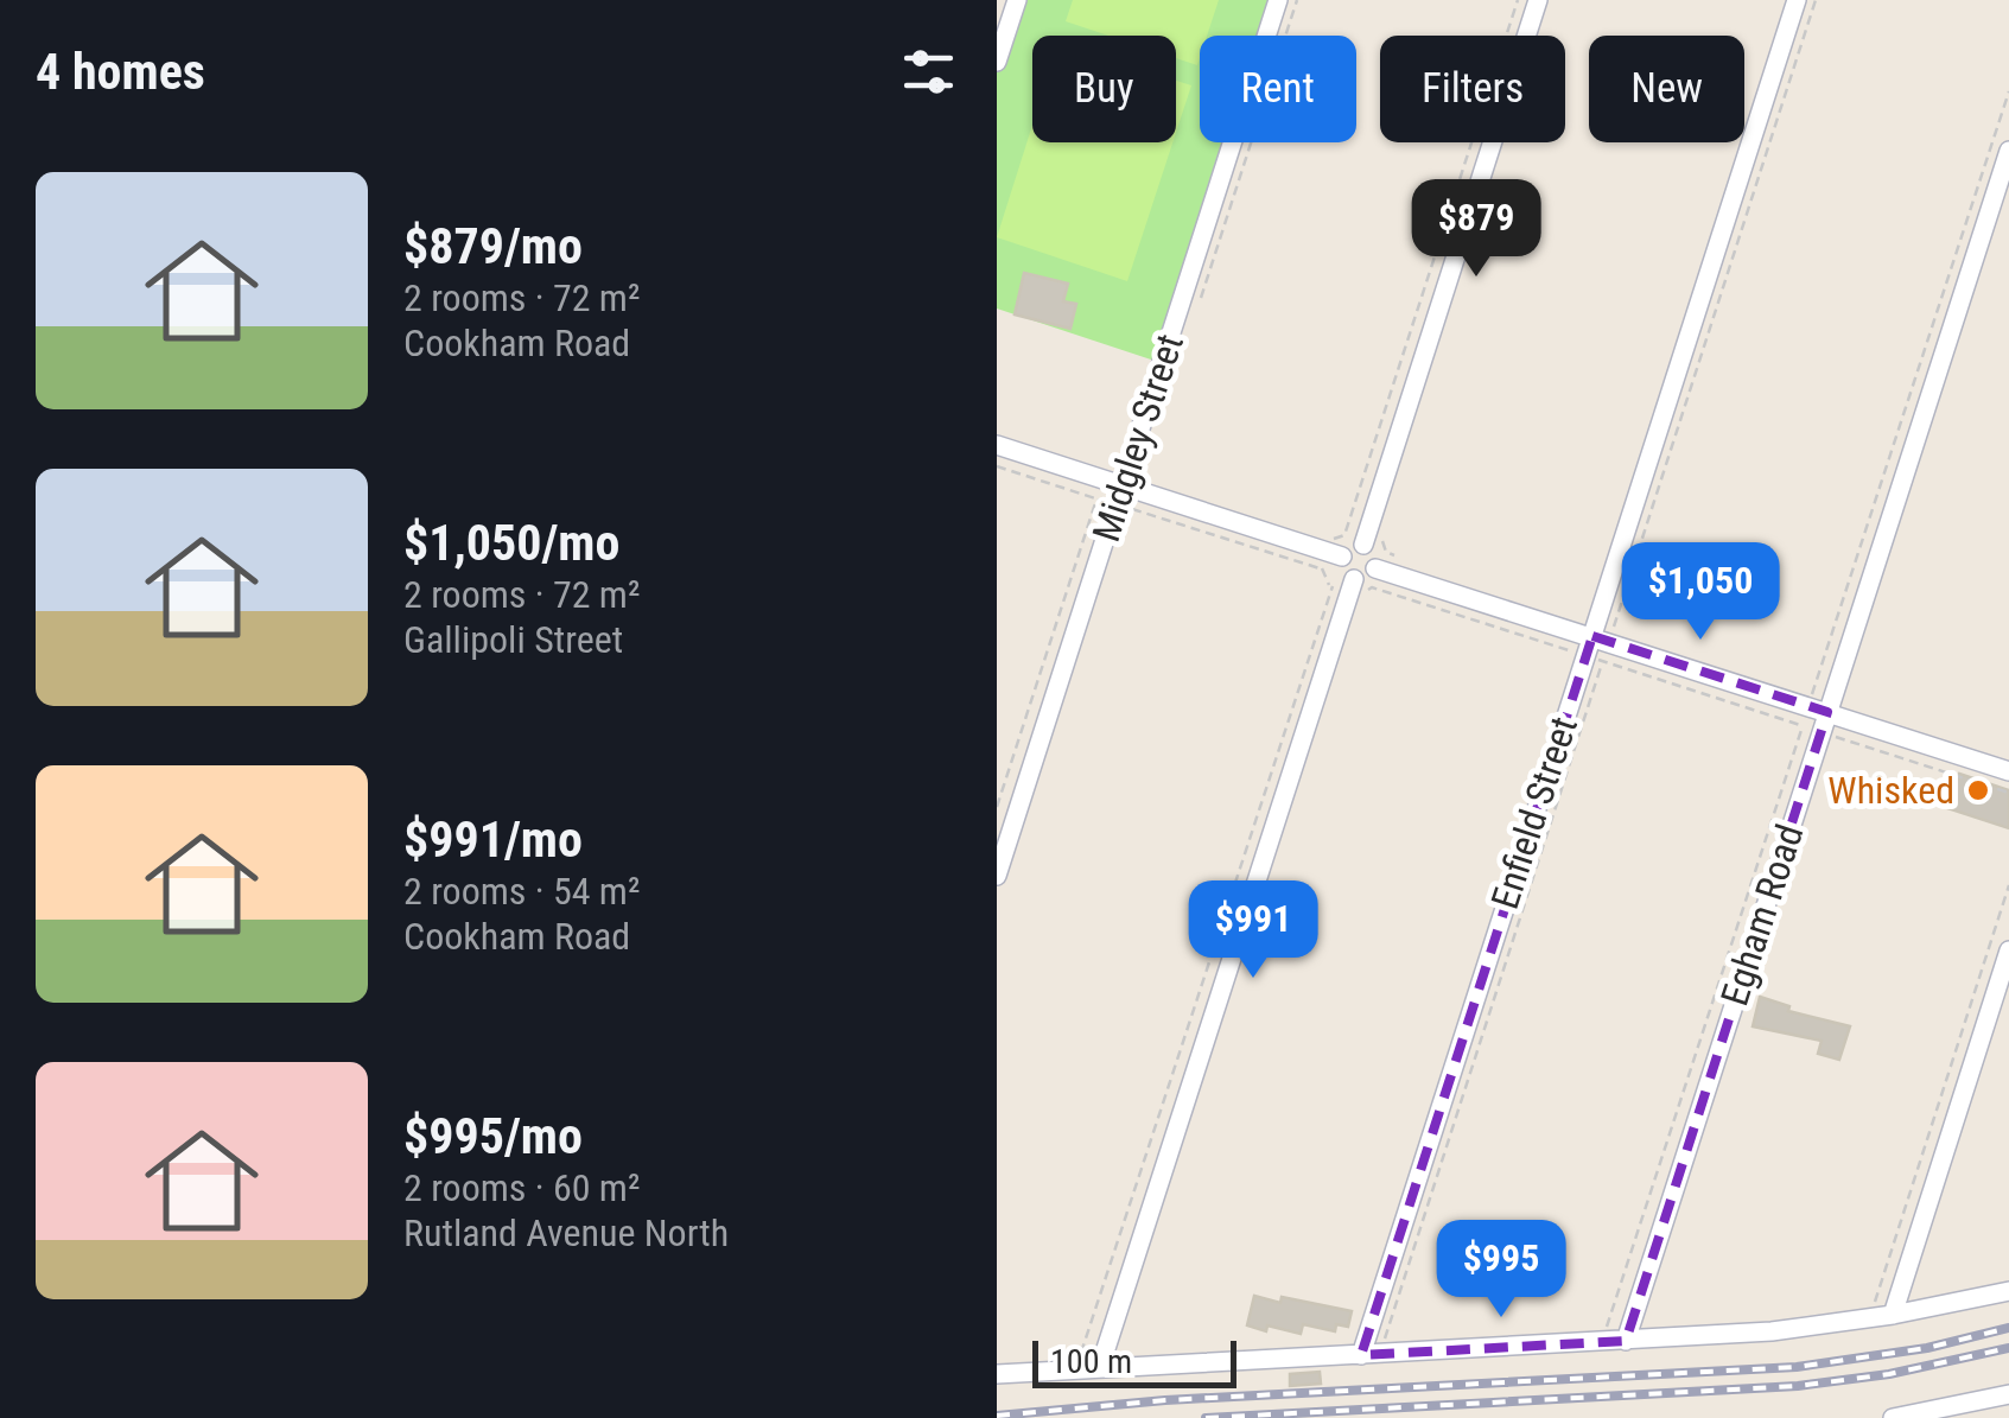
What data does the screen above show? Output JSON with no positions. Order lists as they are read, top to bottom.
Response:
{
  "streets": {
    "street": ["Midgley Street", "Enfield Street", "Egham Road"]
  },
  "places": ["Whisked"],
  "scale_bar": "100 m",
  "page": {
    "heading": "4 homes",
    "chip": [
      "Buy",
      "Rent",
      "Filters",
      "New"
    ],
    "list": [
      {
        "name": "$879/mo",
        "note": "2 rooms · 72 m² · Cookham Road"
      },
      {
        "name": "$1,050/mo",
        "note": "2 rooms · 72 m² · Gallipoli Street"
      },
      {
        "name": "$991/mo",
        "note": "2 rooms · 54 m² · Cookham Road"
      },
      {
        "name": "$995/mo",
        "note": "2 rooms · 60 m² · Rutland Avenue North"
      }
    ],
    "price": [
      "$879",
      "$1,050",
      "$991",
      "$995"
    ],
    "scale": "100 m"
  }
}
